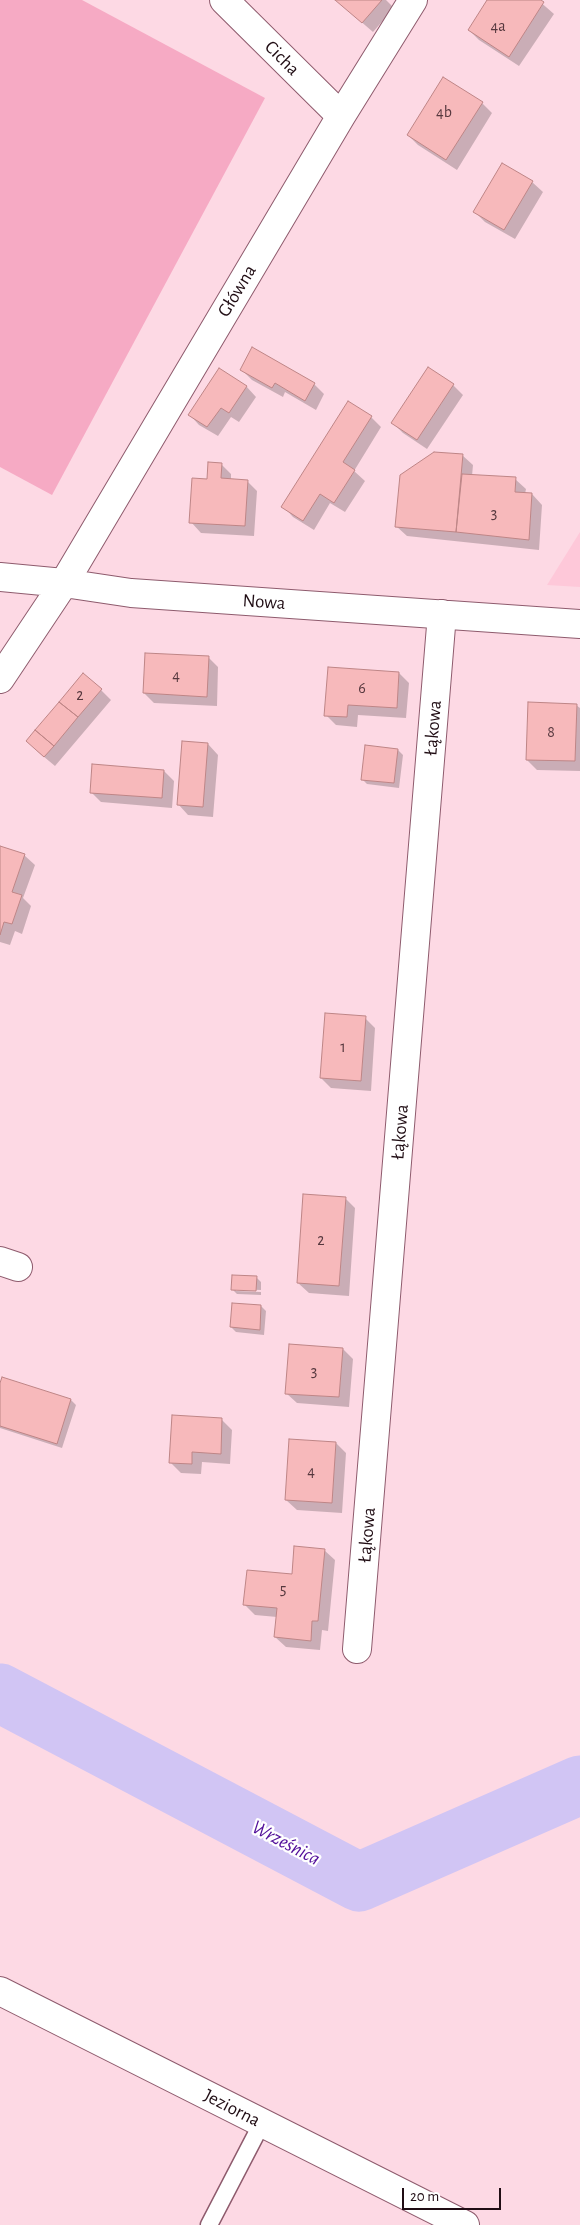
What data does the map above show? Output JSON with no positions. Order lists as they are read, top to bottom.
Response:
{
  "streets": {
    "street": [
      "Cicha",
      "Główna",
      "Nowa",
      "Łąkowa",
      "Jeziorna"
    ]
  },
  "crossings": [
    ["Cicha", "Główna"],
    ["Główna", "Nowa"],
    ["Nowa", "Łąkowa"]
  ],
  "water": ["Wrześnica"],
  "house_numbers": [
    "4a",
    "4b",
    "3",
    "4",
    "6",
    "2",
    "8",
    "1",
    "2",
    "3",
    "4",
    "5"
  ],
  "scale_bar": "20 m"
}
